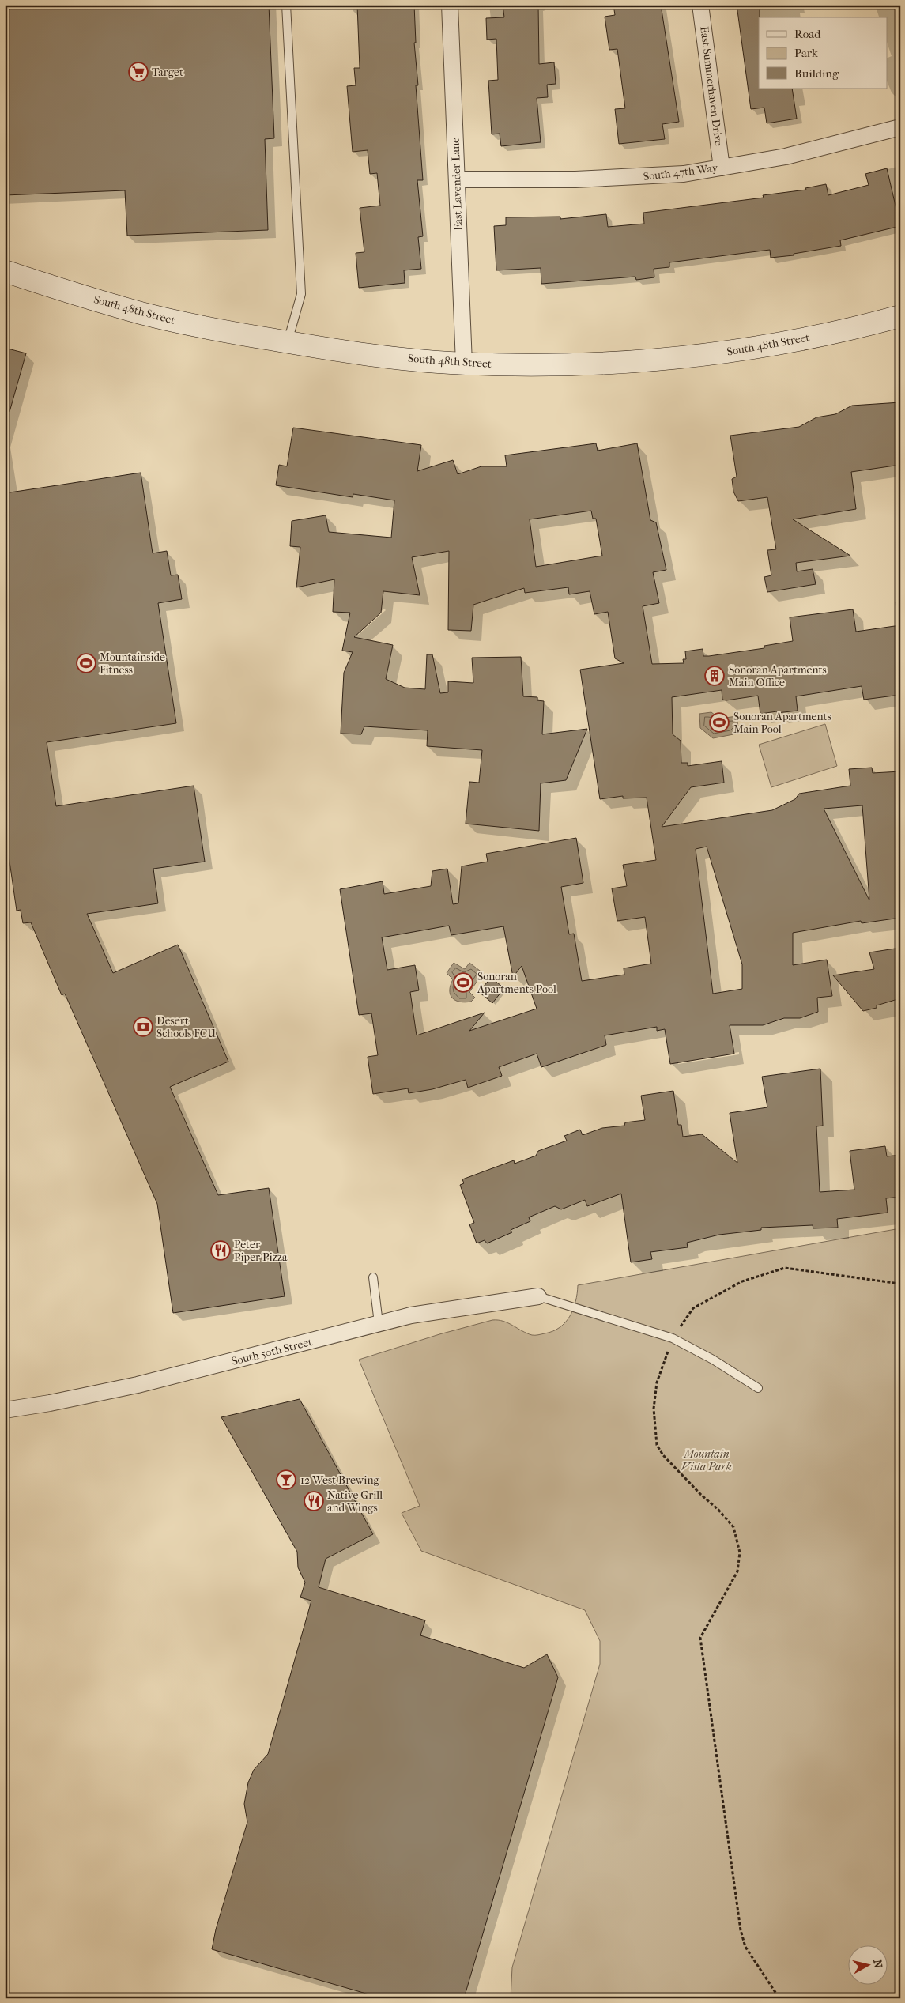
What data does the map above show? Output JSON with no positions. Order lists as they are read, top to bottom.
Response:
{
  "streets": {
    "main road": ["South 48th Street"],
    "street": [
      "East Summerhaven Drive",
      "South 47th Way",
      "East Lavender Lane",
      "South 50th Street"
    ]
  },
  "crossings": [
    ["East Summerhaven Drive", "South 47th Way"],
    ["South 47th Way", "East Lavender Lane"],
    ["East Lavender Lane", "South 48th Street"]
  ],
  "parks": ["Mountain Vista Park"],
  "places": {
    "supermarket": ["Target"],
    "sports": ["Mountainside Fitness", "Sonoran Apartments Main Pool", "Sonoran Apartments Pool"],
    "building": ["Sonoran Apartments Main Office"],
    "bank": ["Desert Schools FCU"],
    "restaurant": ["Peter Piper Pizza", "Native Grill and Wings"],
    "bar": ["12 West Brewing"]
  },
  "legend": ["Road", "Park", "Building"],
  "north": "right"
}
